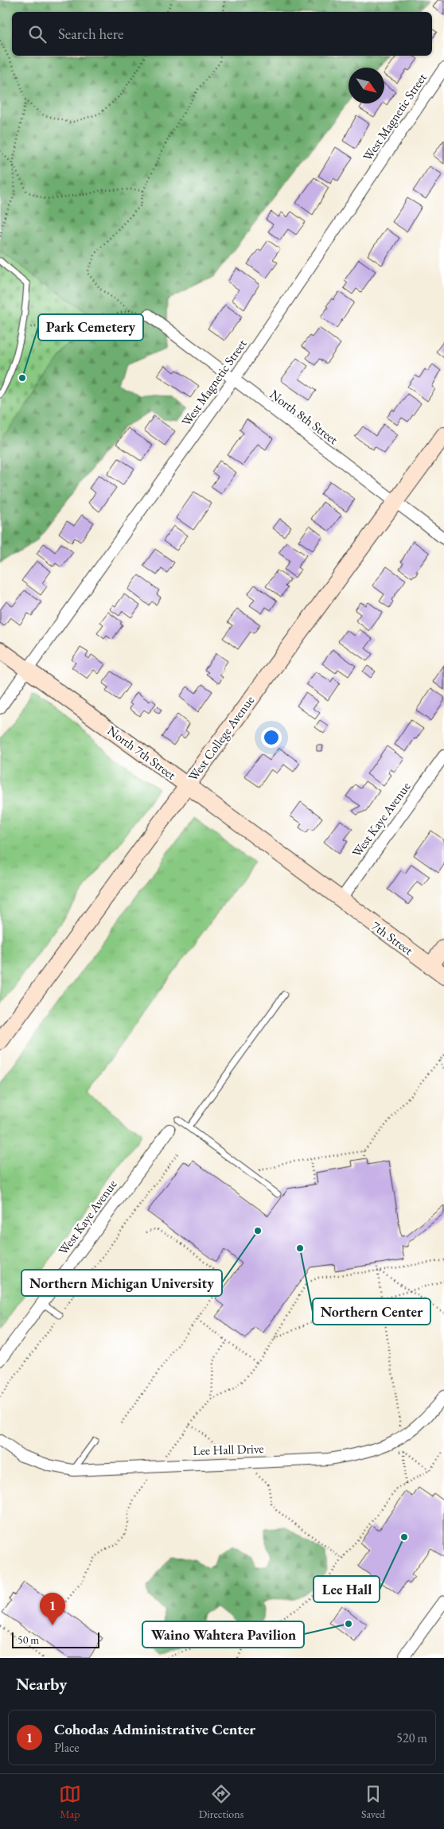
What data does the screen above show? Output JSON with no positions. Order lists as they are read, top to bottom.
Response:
{
  "streets": {
    "street": [
      "West Magnetic Street",
      "North 8th Street",
      "West College Avenue",
      "North 7th Street",
      "West Kaye Avenue",
      "7th Street",
      "Lee Hall Drive"
    ]
  },
  "crossings": [
    ["West Magnetic Street", "North 8th Street"],
    ["West Magnetic Street", "North 7th Street"],
    ["North 8th Street", "West College Avenue"],
    ["West College Avenue", "North 7th Street"],
    ["North 7th Street", "West Kaye Avenue"],
    ["North 7th Street", "7th Street"],
    ["West Kaye Avenue", "7th Street"]
  ],
  "places": [
    "Park Cemetery",
    "Northern Michigan University",
    "Northern Center",
    "Lee Hall",
    "Waino Wahtera Pavilion"
  ],
  "scale_bar": "50 m",
  "north": "bottom right",
  "page": {
    "search": "Search here",
    "pins": "1",
    "scale": "50 m",
    "heading": "Nearby",
    "list": [
      {
        "mark": "1",
        "name": "Cohodas Administrative Center",
        "note": "Place",
        "value": "520 m"
      }
    ],
    "nav": ["Map", "Directions", "Saved"]
  }
}
